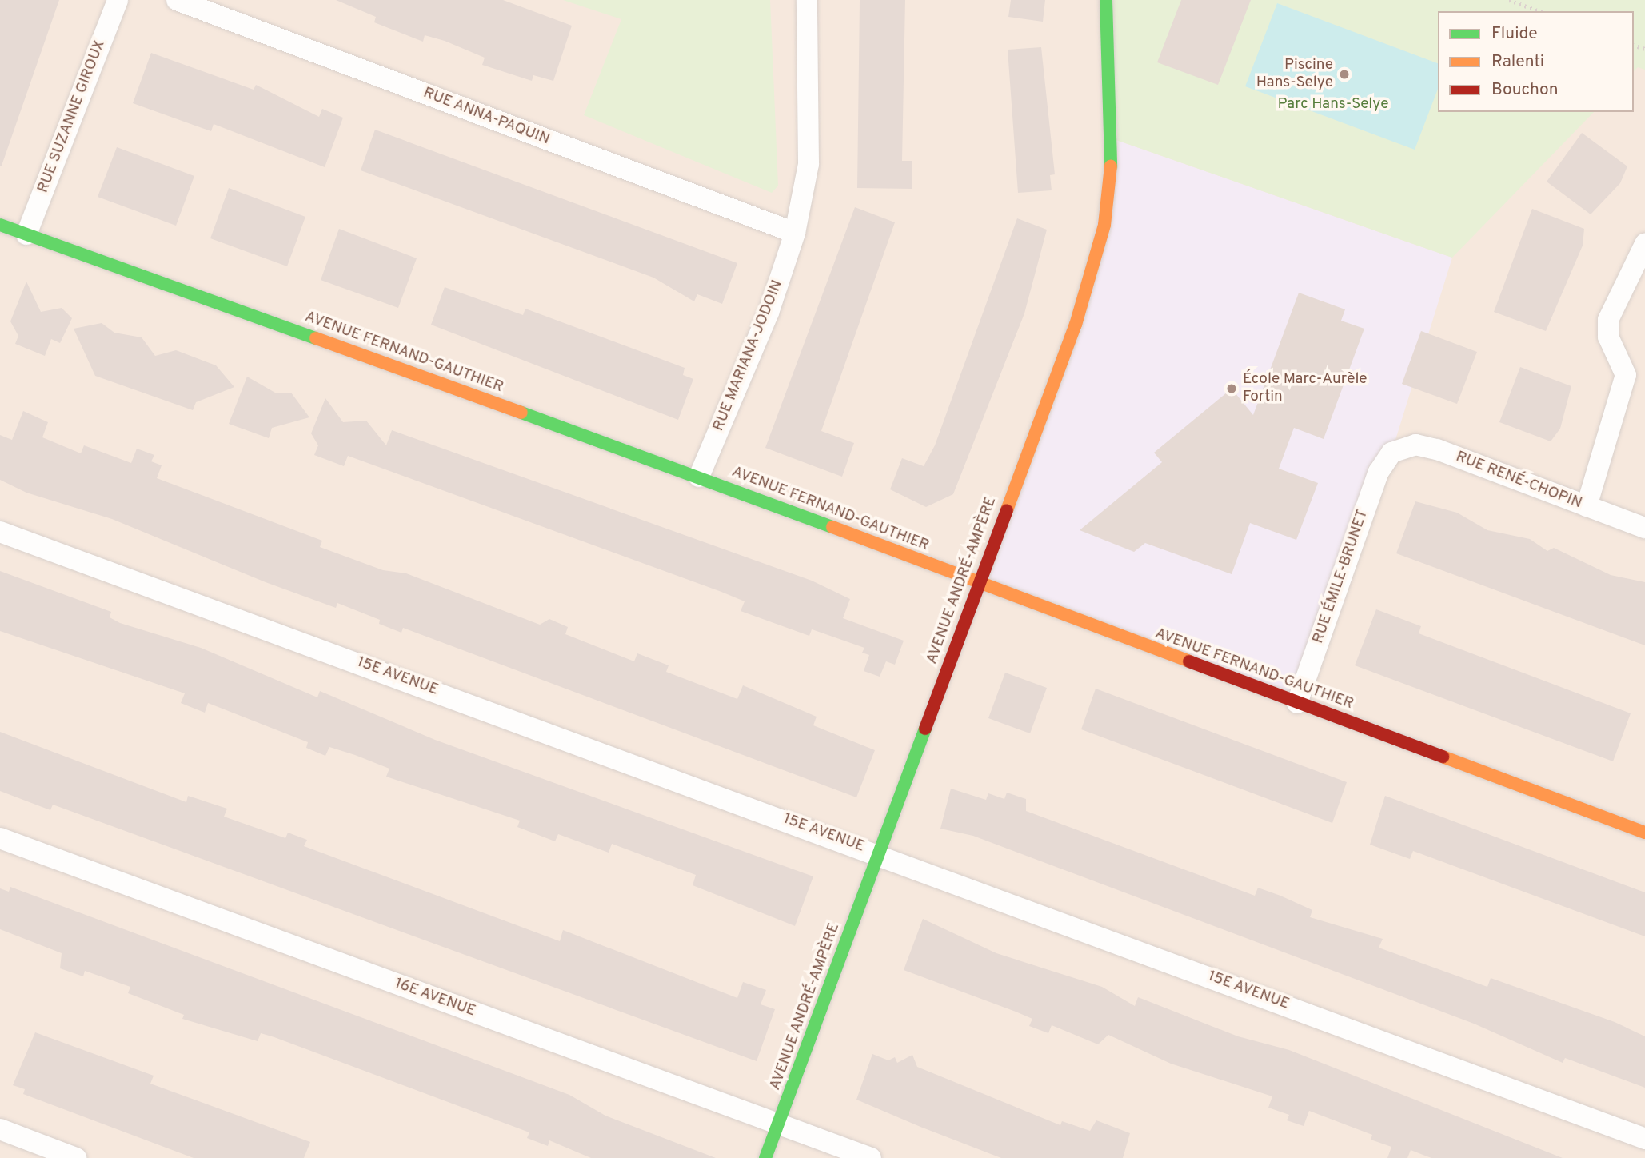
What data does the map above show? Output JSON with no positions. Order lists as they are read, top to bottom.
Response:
{
  "streets": {
    "street": [
      "RUE SUZANNE GIROUX",
      "RUE ANNA-PAQUIN",
      "AVENUE FERNAND-GAUTHIER",
      "RUE MARIANA-JODOIN",
      "RUE RENÉ-CHOPIN",
      "RUE ÉMILE-BRUNET",
      "AVENUE ANDRÉ-AMPÈRE",
      "15E AVENUE",
      "16E AVENUE"
    ]
  },
  "crossings": [
    ["RUE SUZANNE GIROUX", "AVENUE FERNAND-GAUTHIER"],
    ["RUE ANNA-PAQUIN", "RUE MARIANA-JODOIN"],
    ["AVENUE FERNAND-GAUTHIER", "RUE MARIANA-JODOIN"],
    ["AVENUE FERNAND-GAUTHIER", "RUE ÉMILE-BRUNET"],
    ["AVENUE FERNAND-GAUTHIER", "AVENUE ANDRÉ-AMPÈRE"],
    ["RUE RENÉ-CHOPIN", "RUE ÉMILE-BRUNET"],
    ["AVENUE ANDRÉ-AMPÈRE", "15E AVENUE"],
    ["AVENUE ANDRÉ-AMPÈRE", "16E AVENUE"]
  ],
  "parks": ["Parc Hans-Selye"],
  "places": ["Piscine Hans-Selye", "École Marc-Aurèle Fortin"],
  "legend": ["Fluide", "Ralenti", "Bouchon"]
}
